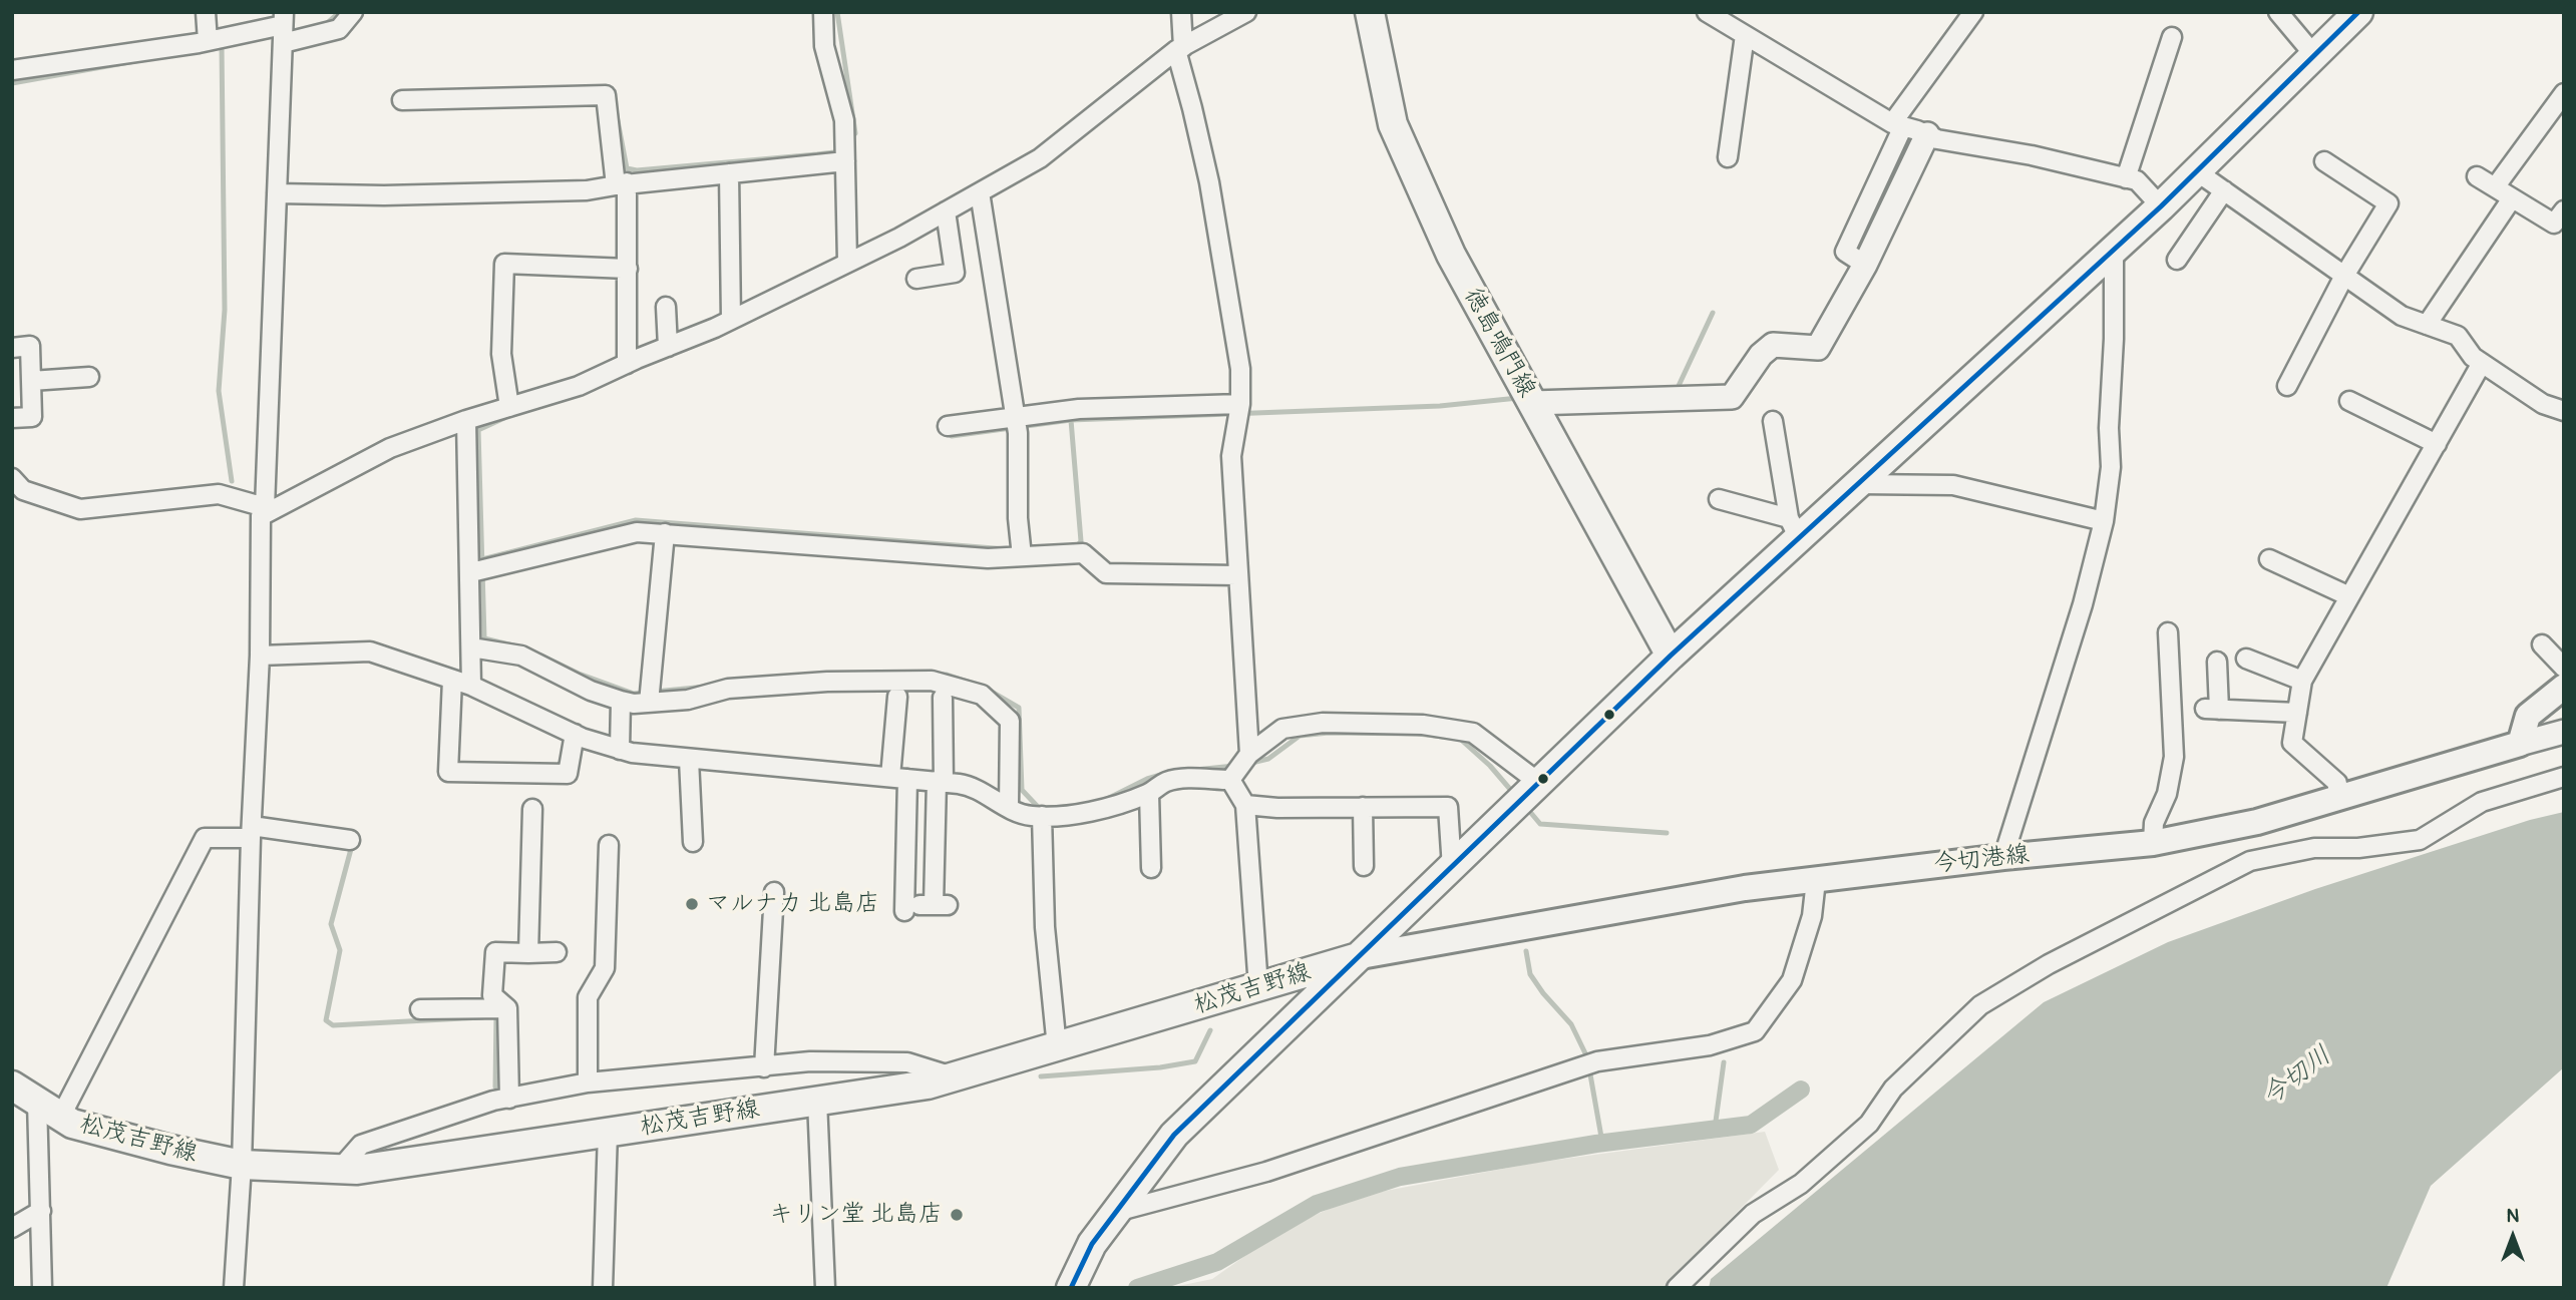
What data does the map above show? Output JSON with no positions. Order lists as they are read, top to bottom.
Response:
{
  "streets": {
    "main road": ["徳島鳴門線", "今切港線", "松茂吉野線"]
  },
  "crossings": [
    ["徳島鳴門線", "松茂吉野線"],
    ["今切港線", "松茂吉野線"]
  ],
  "water": ["今切川"],
  "places": ["マルナカ 北島店", "キリン堂 北島店"],
  "north": "top"
}
